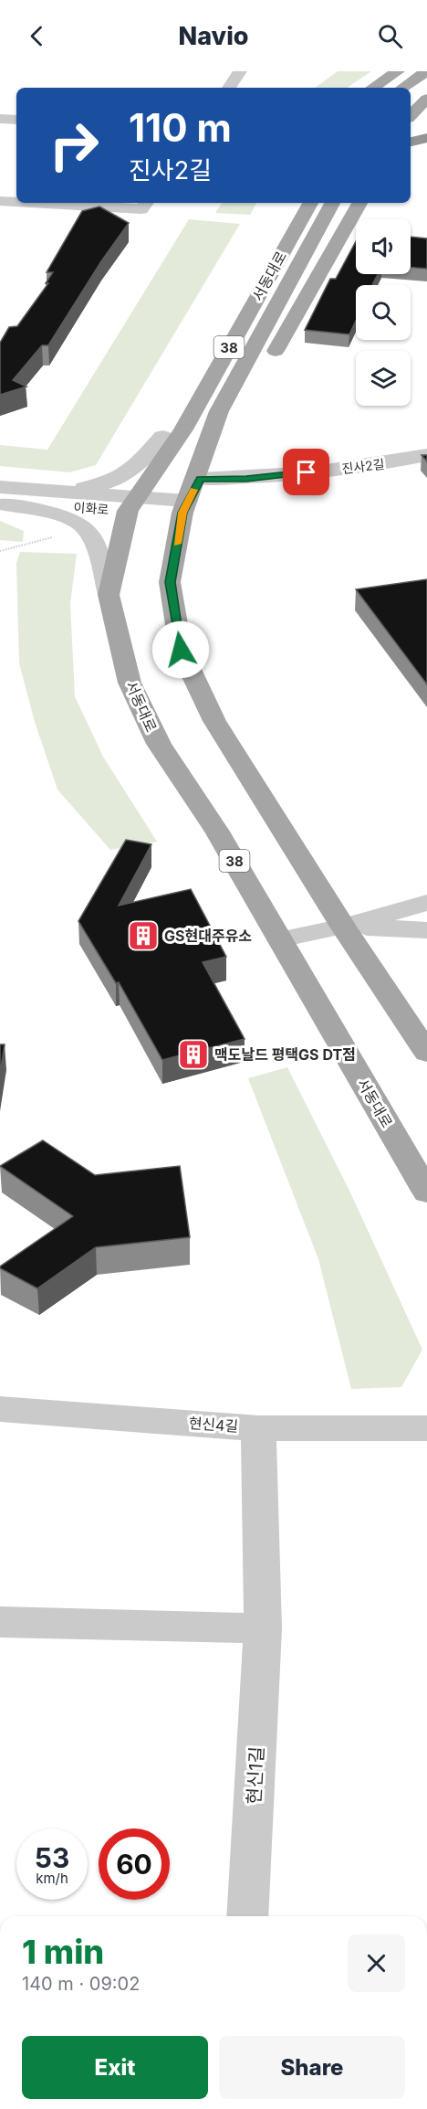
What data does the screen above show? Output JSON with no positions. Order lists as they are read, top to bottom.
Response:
{
  "streets": {
    "main road": ["서동대로", "38"],
    "street": [
      "진사2길",
      "이화로",
      "현신4길",
      "현신1길"
    ]
  },
  "crossings": [
    ["서동대로", "이화로"],
    ["현신4길", "현신1길"]
  ],
  "places": {
    "building": ["GS현대주유소", "맥도날드 평택GS DT점"]
  },
  "page": {
    "header": "Navio",
    "turn": ["110 m", "진사2길"],
    "speed": "53 km/h",
    "limit": "60",
    "heading": ["1 min", "140 m · 09:02"],
    "buttons": ["Exit", "Share"]
  }
}
